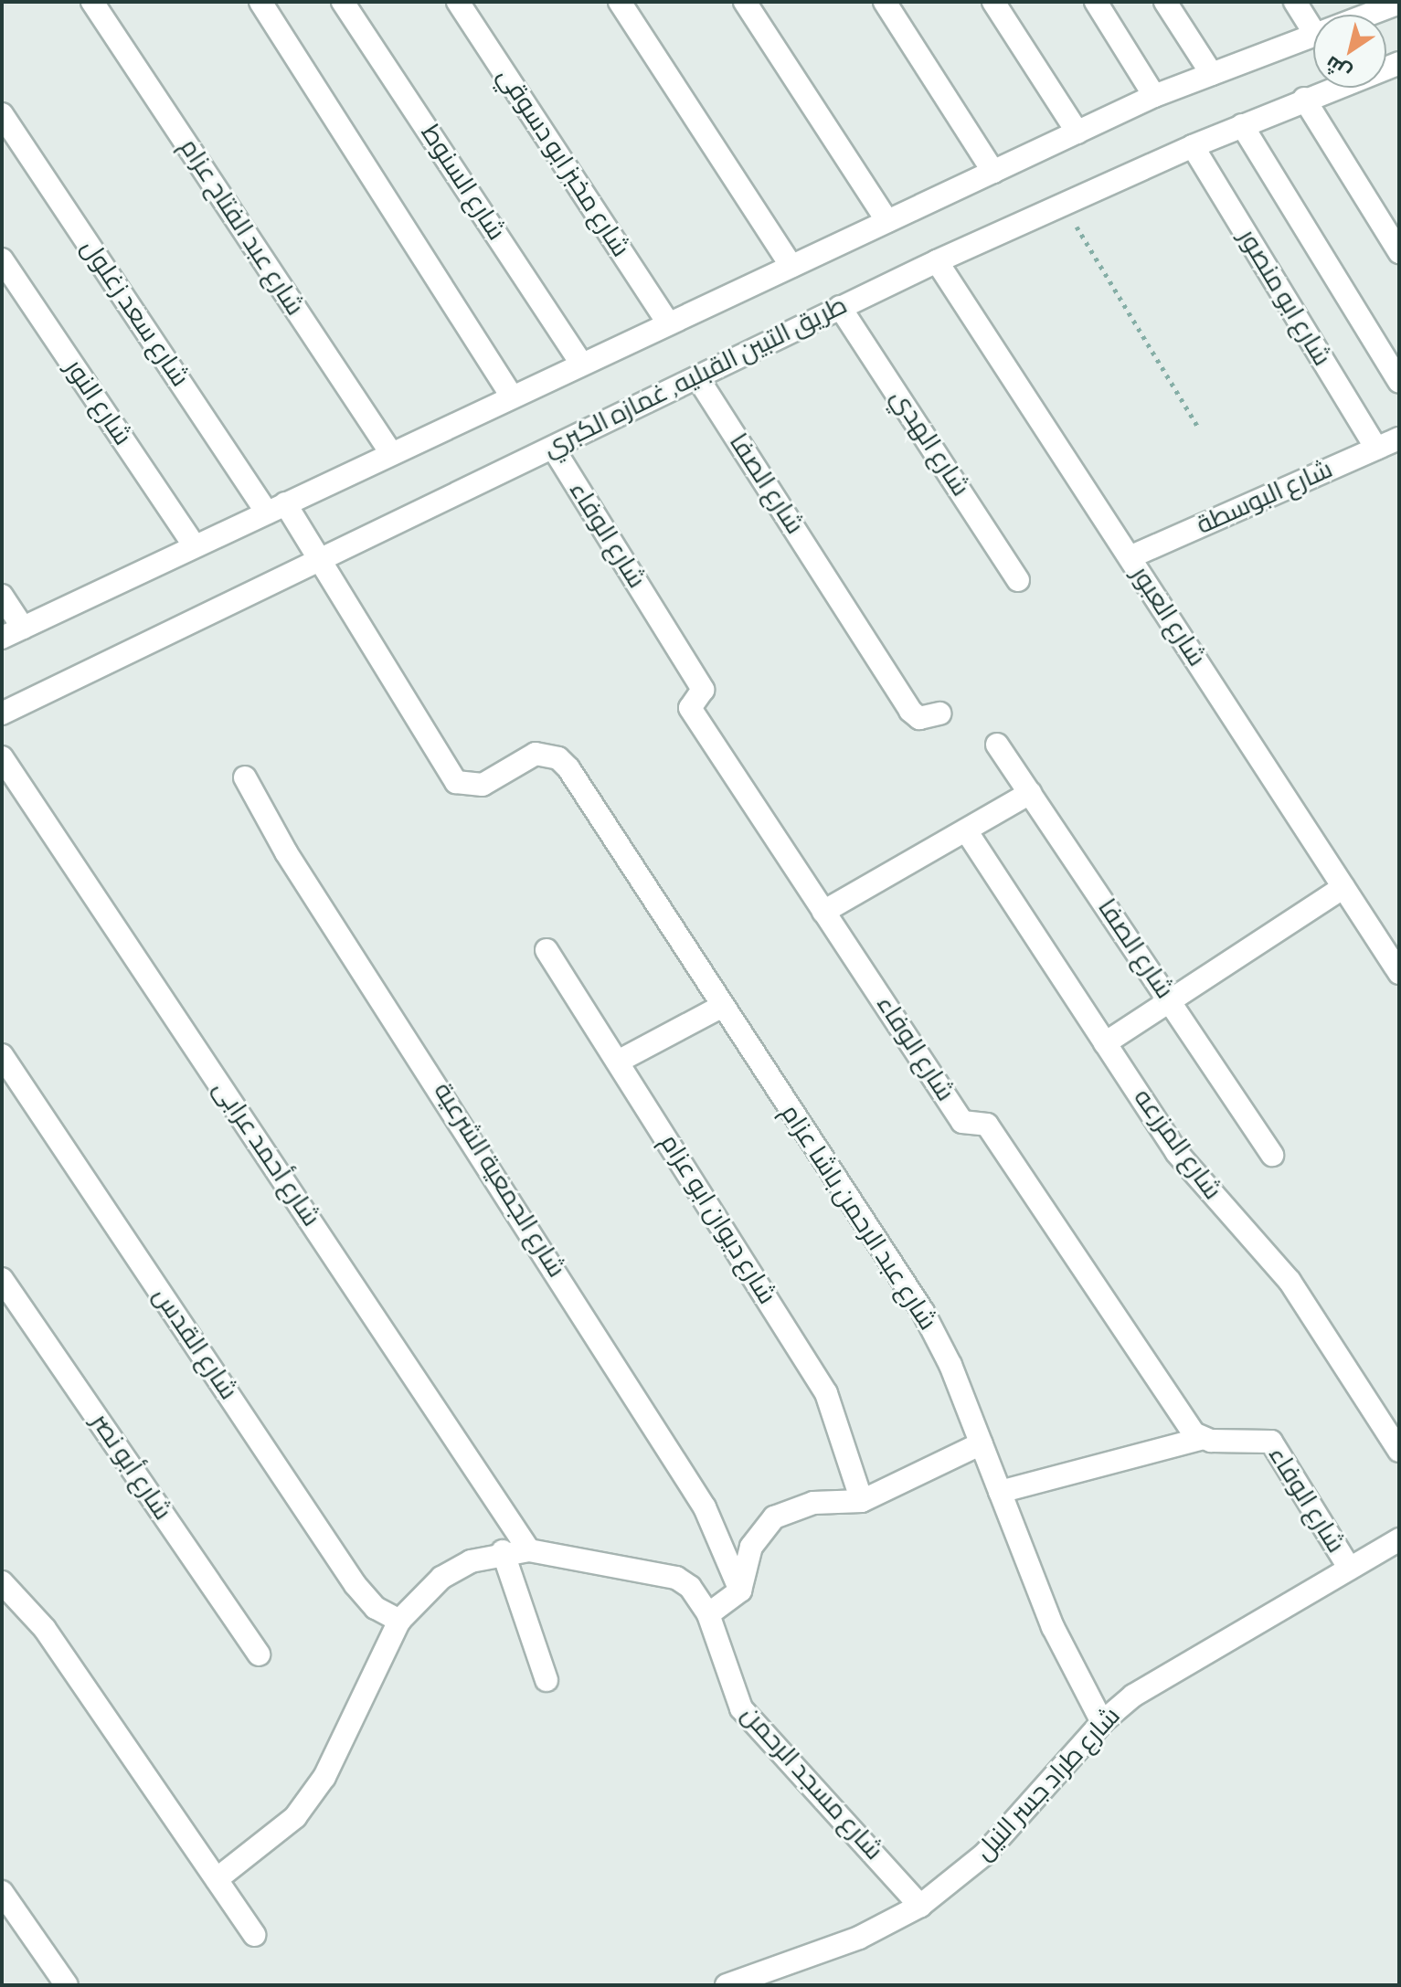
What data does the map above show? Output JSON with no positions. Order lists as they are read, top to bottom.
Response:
{
  "streets": {
    "street": [
      "شارع مخبز ابو دسوقي",
      "شارع السنوط",
      "شارع عبد الفتاح عزام",
      "شارع ابو منصور",
      "شارع سعد زغلول",
      "طريق التبين القبليه, غمازه الكبري",
      "شارع النور",
      "شارع الهدي",
      "شارع الصفا",
      "شارع البوسطة",
      "شارع الوفاء",
      "شارع العبور",
      "شارع المزرعه",
      "شارع أحمد عرابى",
      "شارع الجمعية الشرعية",
      "شارع عبد الرحمن باشا عزام",
      "شارع ديوان ابو عزام",
      "شارع القدس",
      "شارع أبو نصر",
      "شارع مسجد الرحمن",
      "شارع طراد جسر النيل"
    ]
  },
  "crossings": [
    ["شارع ابو منصور", "طريق التبين القبليه, غمازه الكبري"],
    ["شارع ابو منصور", "شارع البوسطة"],
    ["شارع سعد زغلول", "طريق التبين القبليه, غمازه الكبري"],
    ["شارع سعد زغلول", "شارع عبد الرحمن باشا عزام"],
    ["طريق التبين القبليه, غمازه الكبري", "شارع الهدي"],
    ["طريق التبين القبليه, غمازه الكبري", "شارع الصفا"],
    ["طريق التبين القبليه, غمازه الكبري", "شارع الوفاء"],
    ["طريق التبين القبليه, غمازه الكبري", "شارع العبور"],
    ["شارع البوسطة", "شارع العبور"],
    ["شارع الوفاء", "شارع طراد جسر النيل"],
    ["شارع أحمد عرابى", "شارع مسجد الرحمن"],
    ["شارع عبد الرحمن باشا عزام", "شارع طراد جسر النيل"],
    ["شارع مسجد الرحمن", "شارع طراد جسر النيل"]
  ],
  "north": "bottom left"
}
